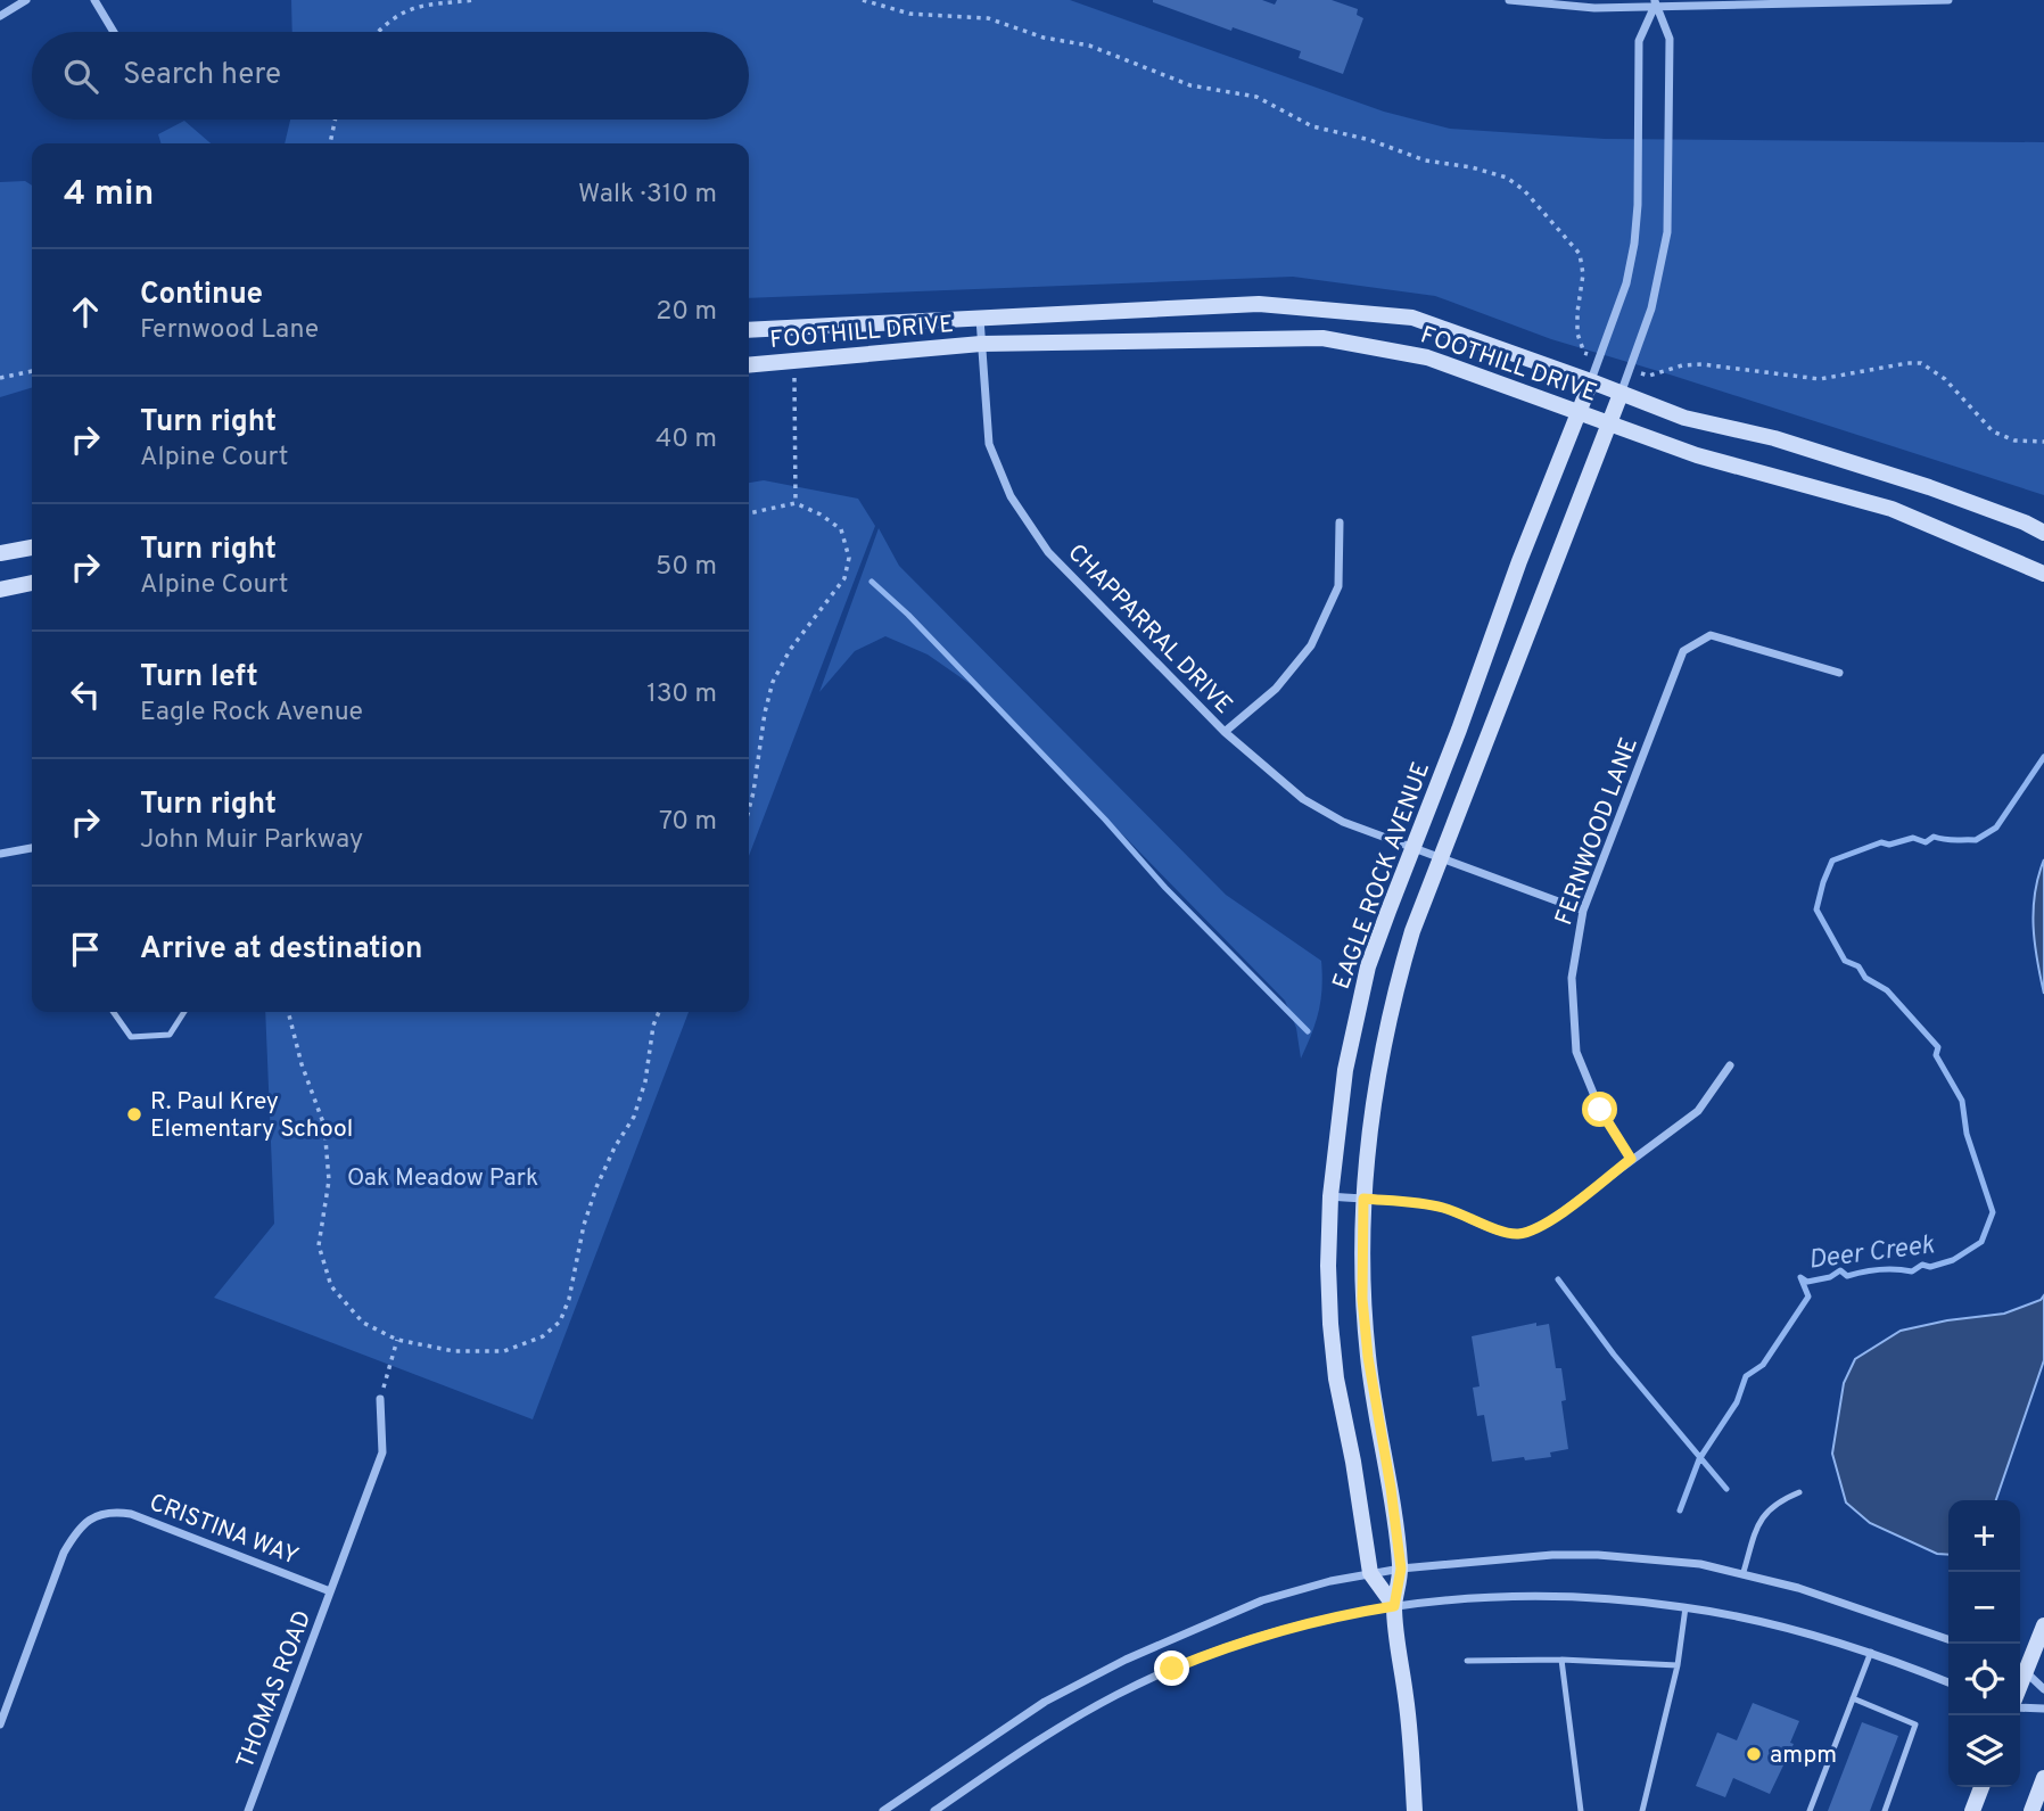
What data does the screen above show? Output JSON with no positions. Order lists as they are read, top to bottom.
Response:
{
  "streets": {
    "street": [
      "FOOTHILL DRIVE",
      "CHAPPARRAL DRIVE",
      "FERNWOOD LANE",
      "EAGLE ROCK AVENUE",
      "CRISTINA WAY",
      "THOMAS ROAD"
    ]
  },
  "crossings": [
    ["FOOTHILL DRIVE", "CHAPPARRAL DRIVE"],
    ["FOOTHILL DRIVE", "EAGLE ROCK AVENUE"],
    ["CHAPPARRAL DRIVE", "FERNWOOD LANE"],
    ["CHAPPARRAL DRIVE", "EAGLE ROCK AVENUE"],
    ["CRISTINA WAY", "THOMAS ROAD"]
  ],
  "water": ["Deer Creek"],
  "parks": ["Oak Meadow Park"],
  "places": ["R. Paul Krey Elementary School", "ampm"],
  "page": {
    "search": "Search here",
    "heading": ["4 min", "Walk · 310 m"],
    "list": [
      ["Continue", "Fernwood Lane", "20 m"],
      ["Turn right", "Alpine Court", "40 m"],
      ["Turn right", "Alpine Court", "50 m"],
      ["Turn left", "Eagle Rock Avenue", "130 m"],
      ["Turn right", "John Muir Parkway", "70 m"],
      "Arrive at destination"
    ],
    "map_buttons": ["+", "−"]
  }
}
